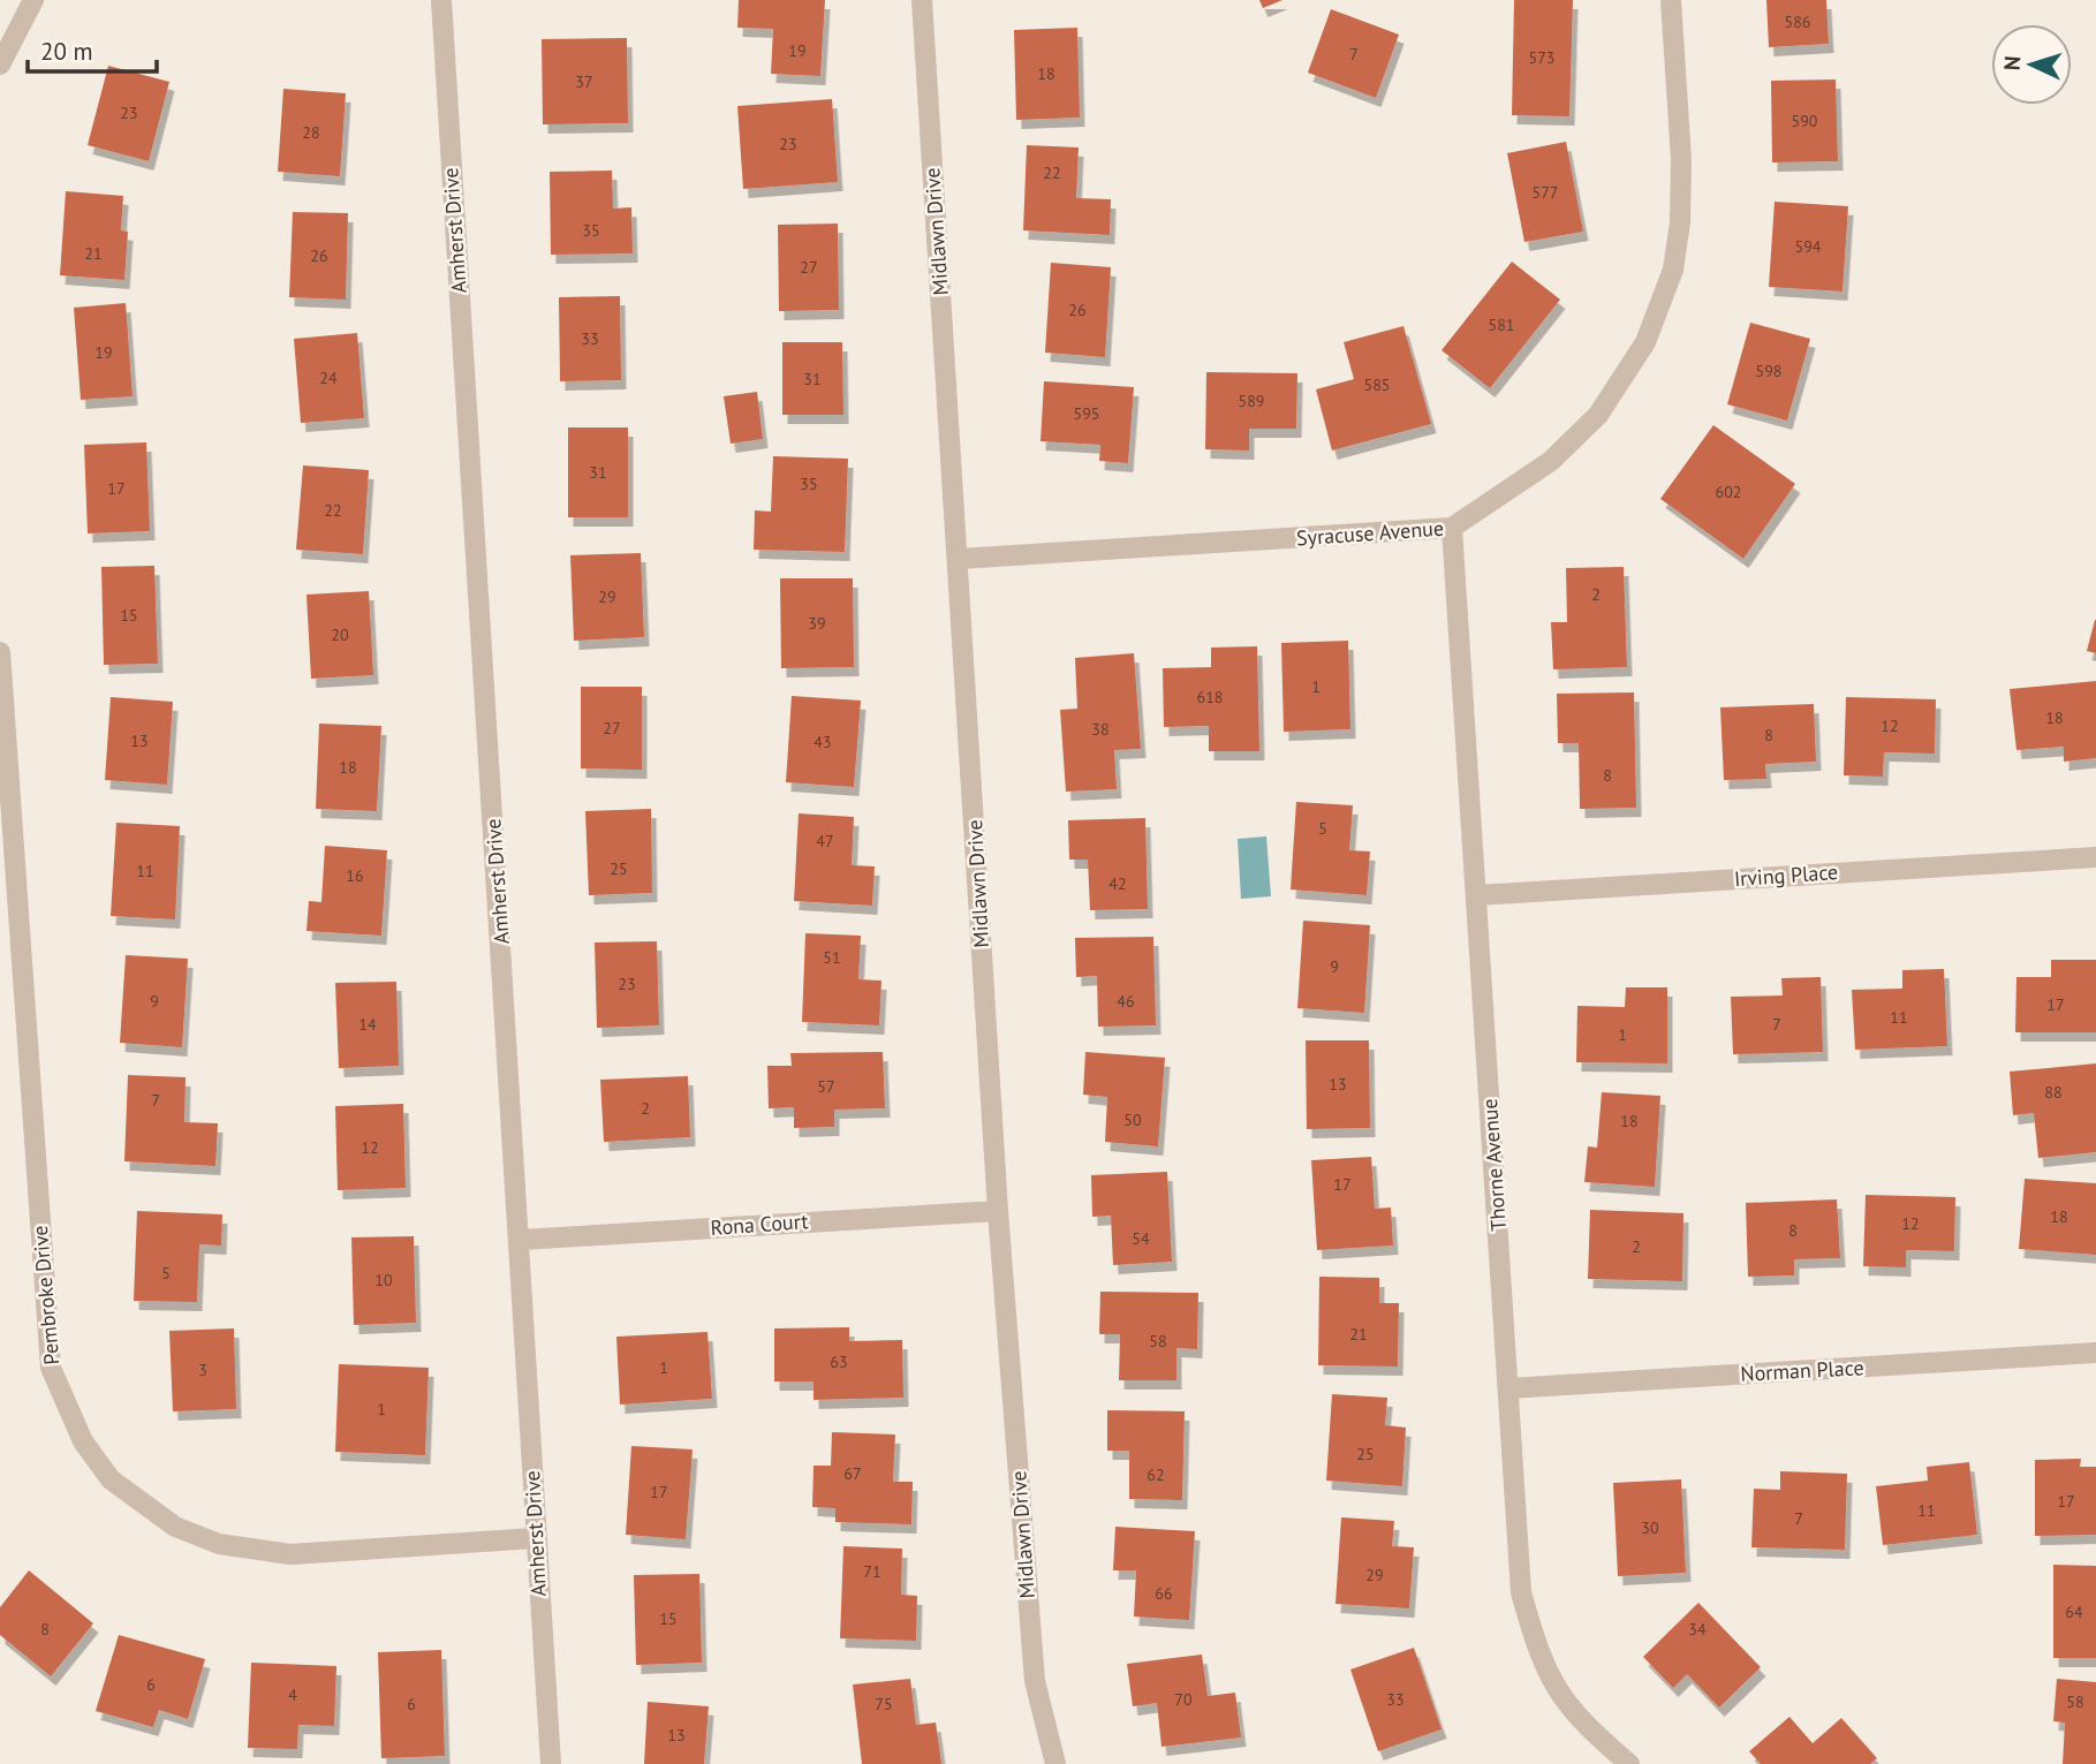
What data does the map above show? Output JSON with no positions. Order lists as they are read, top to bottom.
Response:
{
  "streets": {
    "street": [
      "Amherst Drive",
      "Midlawn Drive",
      "Syracuse Avenue",
      "Irving Place",
      "Thorne Avenue",
      "Rona Court",
      "Pembroke Drive",
      "Norman Place"
    ]
  },
  "crossings": [
    ["Amherst Drive", "Rona Court"],
    ["Amherst Drive", "Pembroke Drive"],
    ["Midlawn Drive", "Syracuse Avenue"],
    ["Midlawn Drive", "Rona Court"],
    ["Syracuse Avenue", "Thorne Avenue"],
    ["Irving Place", "Thorne Avenue"],
    ["Thorne Avenue", "Norman Place"]
  ],
  "house_numbers": [
    "586",
    "19",
    "7",
    "573",
    "18",
    "37",
    "23",
    "590",
    "28",
    "23",
    "22",
    "577",
    "35",
    "594",
    "21",
    "26",
    "27",
    "26",
    "581",
    "33",
    "19",
    "598",
    "24",
    "31",
    "585",
    "589",
    "595",
    "31",
    "35",
    "17",
    "602",
    "22",
    "2",
    "29",
    "15",
    "39",
    "20",
    "1",
    "618",
    "18",
    "12",
    "27",
    "38",
    "8",
    "13",
    "43",
    "18",
    "8",
    "5",
    "47",
    "25",
    "11",
    "16",
    "42",
    "51",
    "9",
    "23",
    "9",
    "46",
    "17",
    "11",
    "14",
    "7",
    "1",
    "13",
    "57",
    "88",
    "7",
    "2",
    "50",
    "18",
    "12",
    "17",
    "18",
    "12",
    "8",
    "54",
    "2",
    "5",
    "10",
    "21",
    "58",
    "63",
    "1",
    "3",
    "1",
    "25",
    "67",
    "62",
    "17",
    "17",
    "11",
    "7",
    "30",
    "71",
    "29",
    "66",
    "64",
    "15",
    "8",
    "34",
    "6",
    "4",
    "70",
    "33",
    "58",
    "6",
    "75",
    "13"
  ],
  "scale_bar": "20 m",
  "north": "left"
}
